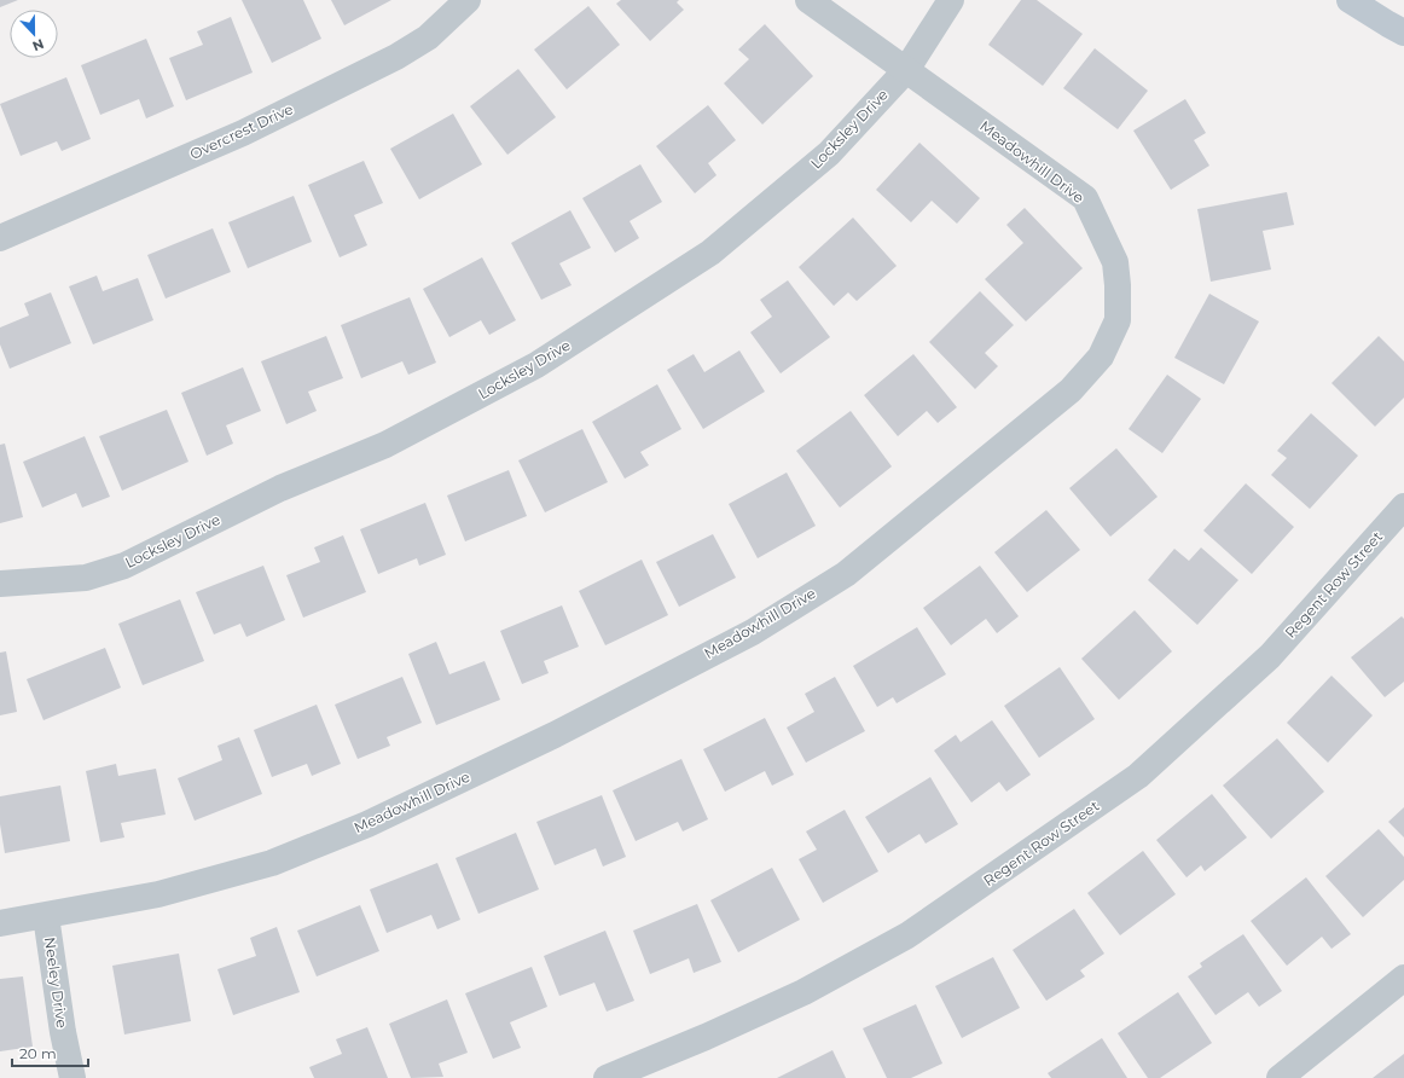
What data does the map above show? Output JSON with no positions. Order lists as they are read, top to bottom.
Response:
{
  "streets": {
    "street": [
      "Locksley Drive",
      "Overcrest Drive",
      "Meadowhill Drive",
      "Regent Row Street",
      "Neeley Drive"
    ]
  },
  "crossings": [
    ["Locksley Drive", "Meadowhill Drive"],
    ["Meadowhill Drive", "Neeley Drive"]
  ],
  "scale_bar": "20 m",
  "north": "bottom"
}
